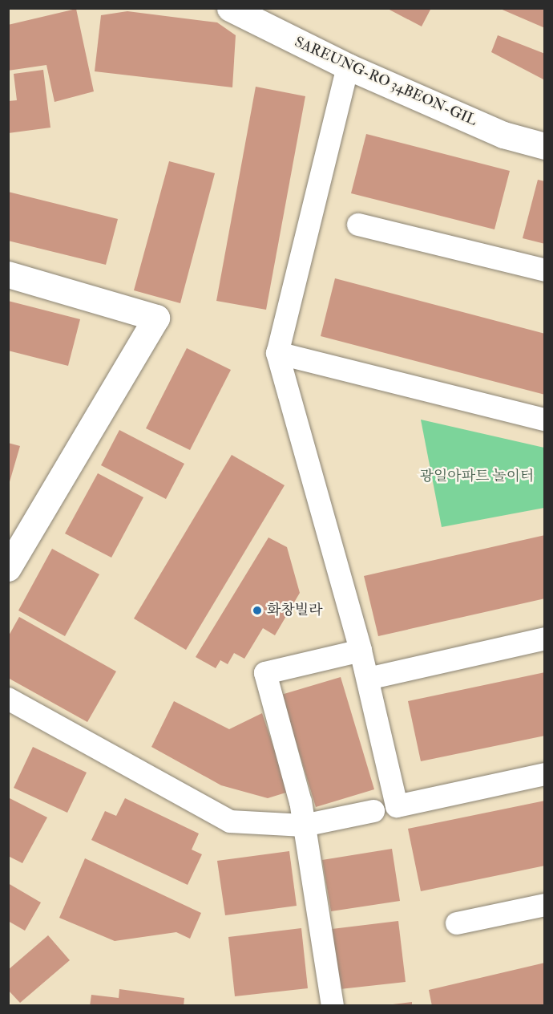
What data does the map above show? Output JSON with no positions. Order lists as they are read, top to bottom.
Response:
{
  "streets": {
    "street": ["SAREUNG-RO 34BEON-GIL"]
  },
  "parks": ["광일아파트 놀이터"],
  "places": ["화창빌라"]
}
